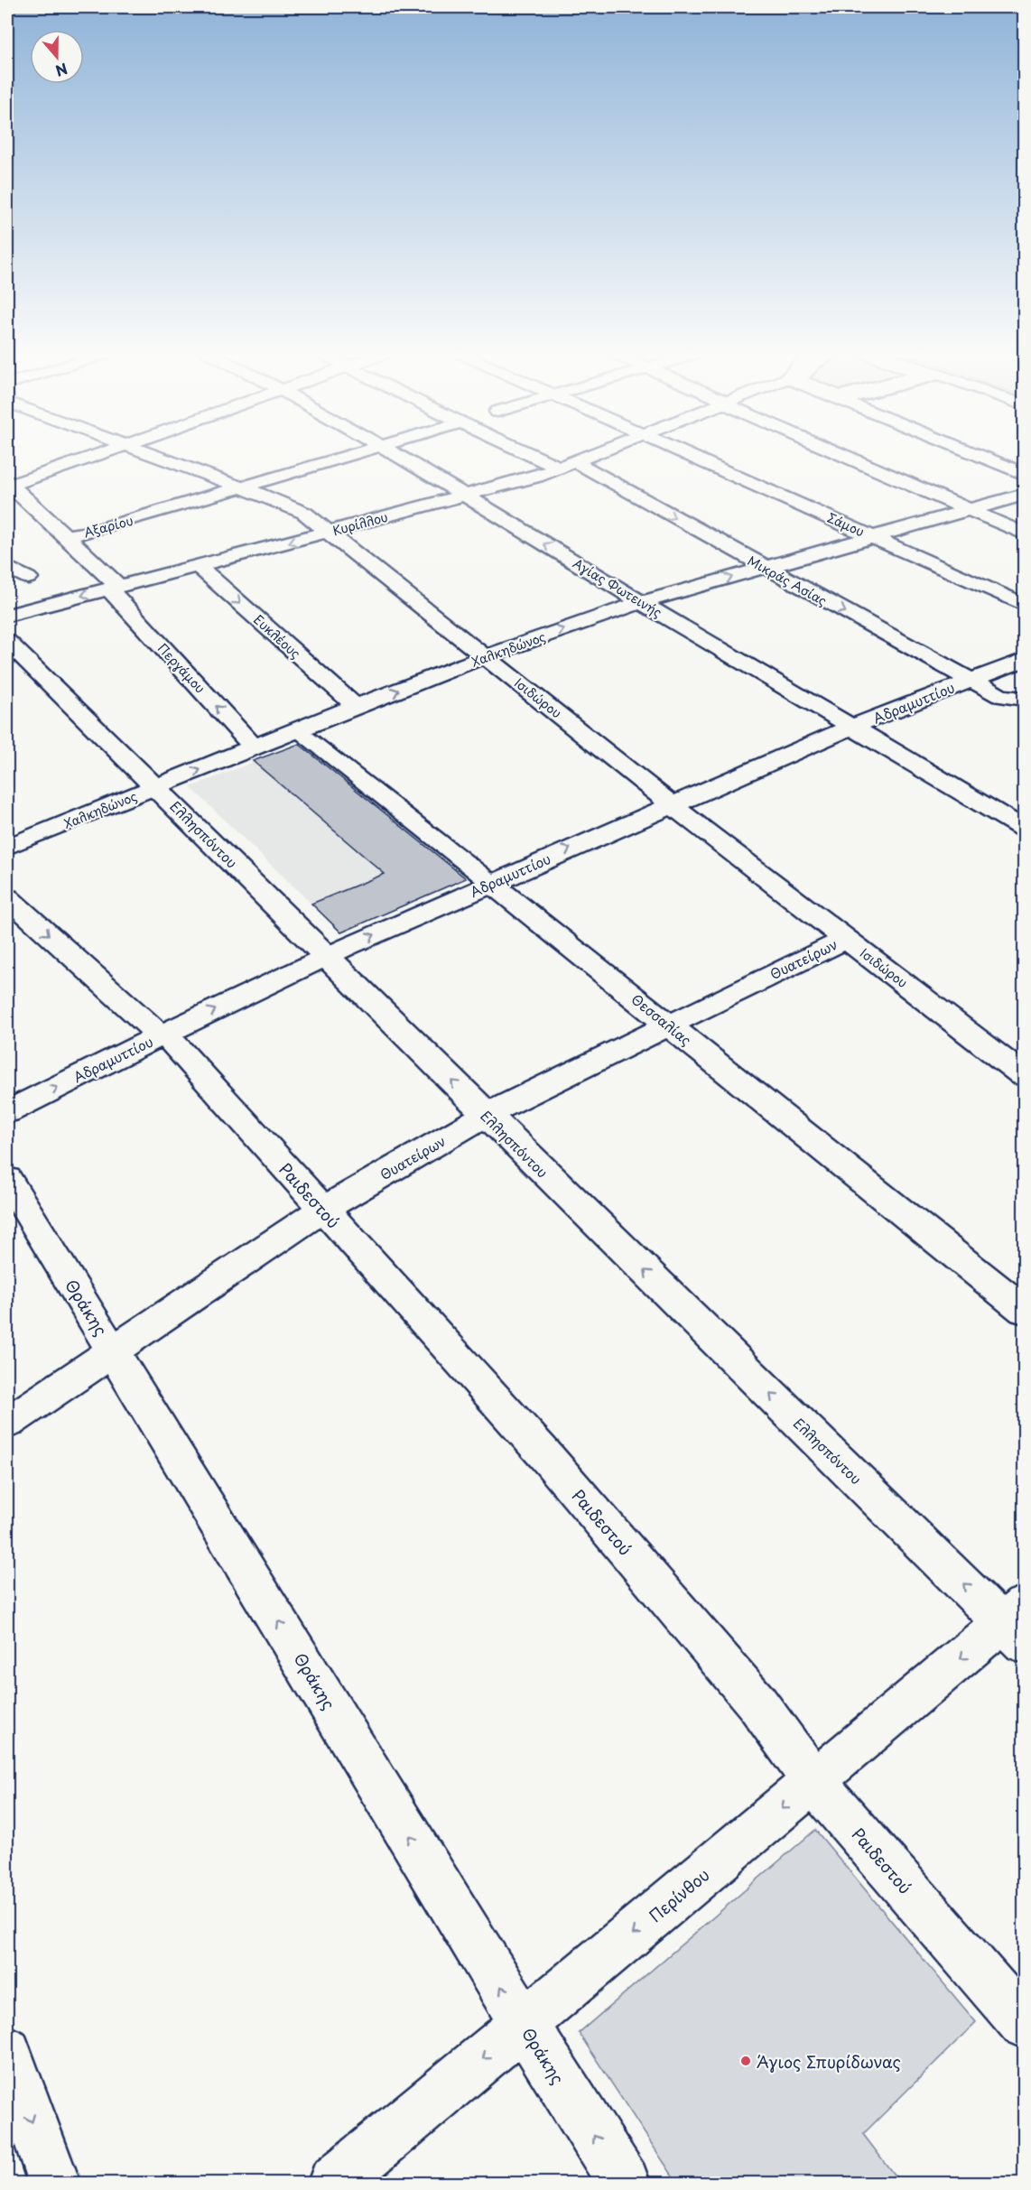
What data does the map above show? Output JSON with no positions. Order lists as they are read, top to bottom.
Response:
{
  "streets": {
    "street": [
      "Κυρίλλου",
      "Σάμου",
      "Αξαρίου",
      "Μικράς Ασίας",
      "Αγίας Φωτεινής",
      "Ευκλέους",
      "Χαλκηδώνος",
      "Περγάμου",
      "Ισιδώρου",
      "Αδραμυττίου",
      "Ελλησπόντου",
      "Θυατείρων",
      "Θεσσαλίας",
      "Ραιδεστού",
      "Θράκης",
      "Περίνθου"
    ]
  },
  "crossings": [
    ["Κυρίλλου", "Μικράς Ασίας"],
    ["Κυρίλλου", "Αγίας Φωτεινής"],
    ["Κυρίλλου", "Ευκλέους"],
    ["Κυρίλλου", "Περγάμου"],
    ["Κυρίλλου", "Ισιδώρου"],
    ["Σάμου", "Χαλκηδώνος"],
    ["Αξαρίου", "Περγάμου"],
    ["Αξαρίου", "Ισιδώρου"],
    ["Μικράς Ασίας", "Χαλκηδώνος"],
    ["Μικράς Ασίας", "Αδραμυττίου"],
    ["Αγίας Φωτεινής", "Χαλκηδώνος"],
    ["Αγίας Φωτεινής", "Αδραμυττίου"],
    ["Ευκλέους", "Χαλκηδώνος"],
    ["Χαλκηδώνος", "Περγάμου"],
    ["Χαλκηδώνος", "Ισιδώρου"],
    ["Χαλκηδώνος", "Ελλησπόντου"],
    ["Χαλκηδώνος", "Θεσσαλίας"],
    ["Ισιδώρου", "Αδραμυττίου"],
    ["Ισιδώρου", "Θυατείρων"],
    ["Αδραμυττίου", "Ελλησπόντου"],
    ["Αδραμυττίου", "Θεσσαλίας"],
    ["Αδραμυττίου", "Ραιδεστού"],
    ["Ελλησπόντου", "Θυατείρων"],
    ["Ελλησπόντου", "Περίνθου"],
    ["Θυατείρων", "Θεσσαλίας"],
    ["Θυατείρων", "Ραιδεστού"],
    ["Θυατείρων", "Θράκης"],
    ["Ραιδεστού", "Περίνθου"],
    ["Θράκης", "Περίνθου"]
  ],
  "one_way": [
    "Ευκλέους",
    "Χαλκηδώνος",
    "Περγάμου",
    "Αδραμυττίου",
    "Ελλησπόντου",
    "Θράκης",
    "Περίνθου"
  ],
  "places": ["Άγιος Σπυρίδωνας"],
  "north": "bottom"
}
